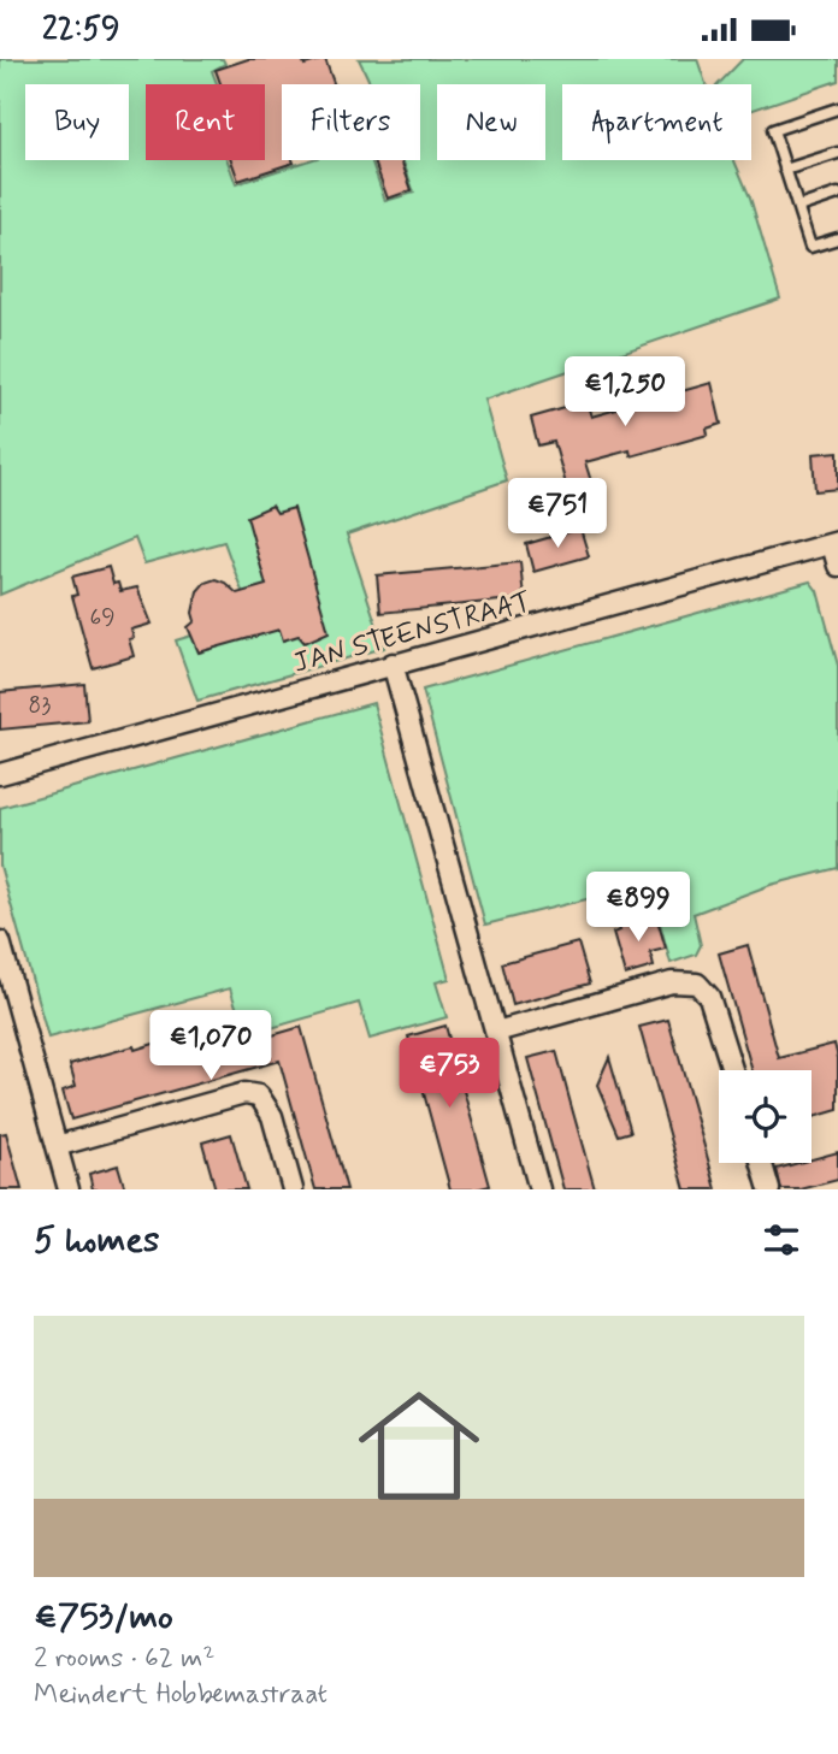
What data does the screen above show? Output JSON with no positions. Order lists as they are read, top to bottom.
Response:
{
  "streets": {
    "street": ["JAN STEENSTRAAT"]
  },
  "house_numbers": ["69", "83"],
  "page": {
    "status": "22:59",
    "chip": [
      "Buy",
      "Rent",
      "Filters",
      "New",
      "Apartment"
    ],
    "price": [
      "€1,250",
      "€751",
      "€899",
      "€1,070",
      "€753"
    ],
    "heading": "5 homes",
    "list": [
      {
        "name": "€753/mo",
        "note": "2 rooms · 62 m² · Meindert Hobbemastraat"
      }
    ]
  }
}
